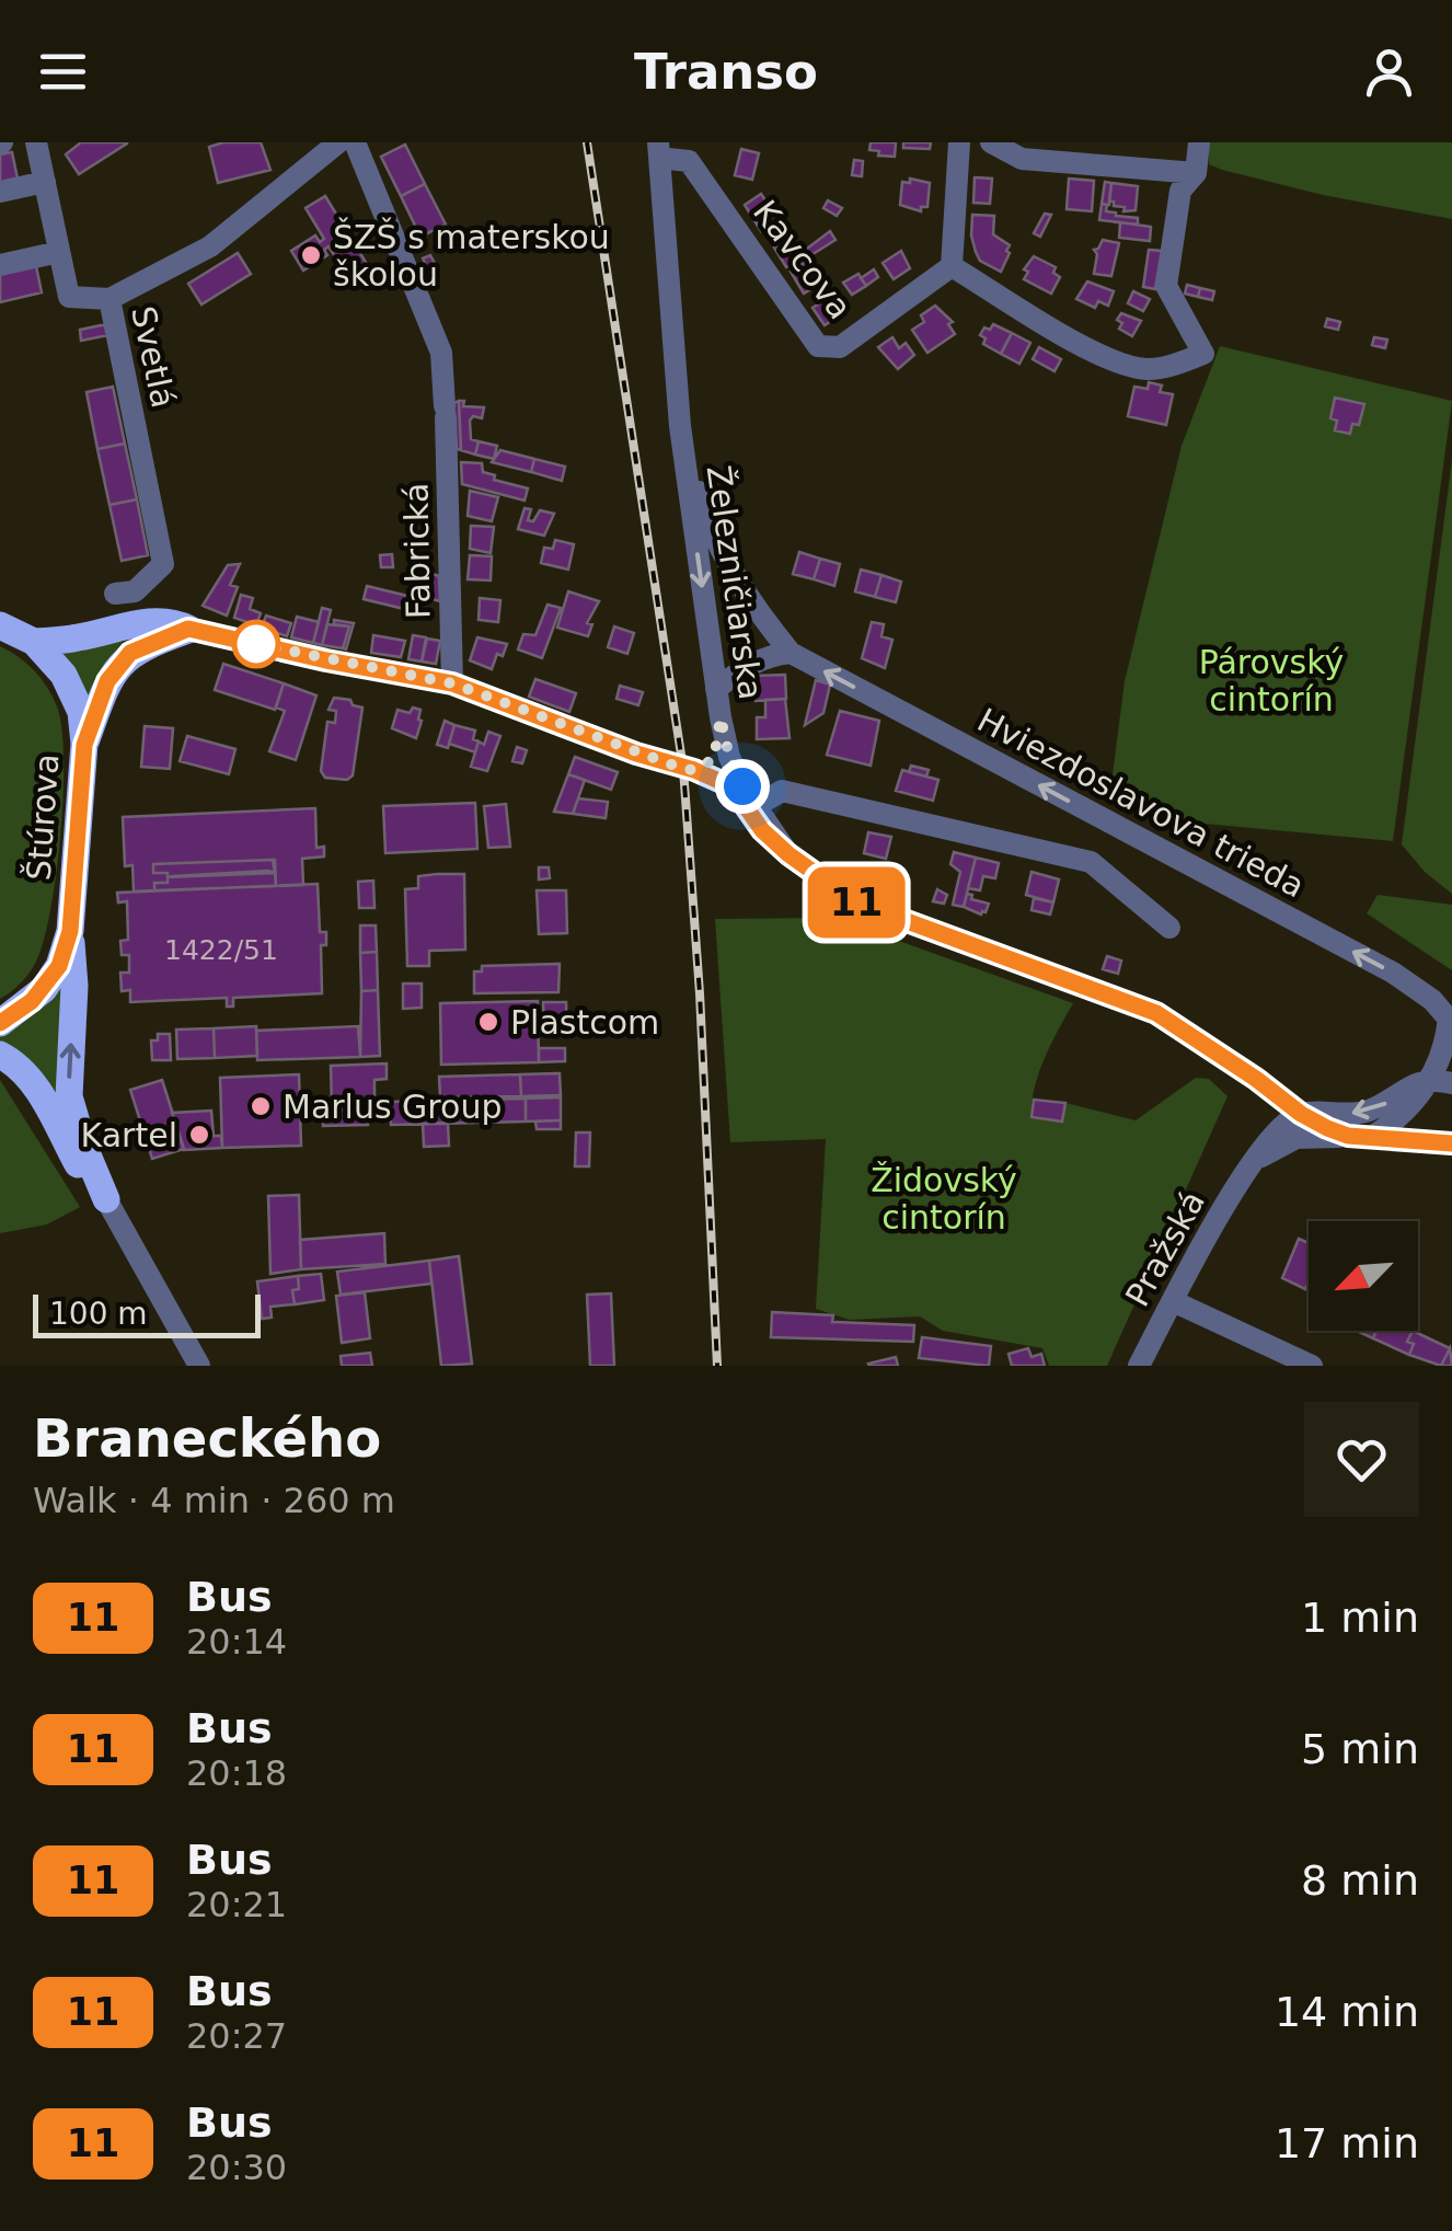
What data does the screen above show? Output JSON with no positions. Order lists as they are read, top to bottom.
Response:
{
  "streets": {
    "main road": ["Štúrova"],
    "street": [
      "Kavcova",
      "Svetlá",
      "Fabrická",
      "Železničiarska",
      "Hviezdoslavova trieda",
      "Pražská"
    ]
  },
  "crossings": [
    ["Kavcova", "Železničiarska"],
    ["Železničiarska", "Hviezdoslavova trieda"]
  ],
  "parks": ["Párovský cintorín", "Židovský cintorín"],
  "places": [
    "ŠZŠ s materskou školou",
    "Plastcom",
    "Marlus Group",
    "Kartel"
  ],
  "lines": ["bus line 11"],
  "house_numbers": ["1422/51"],
  "scale_bar": "100 m",
  "north": "bottom left",
  "page": {
    "header": "Transo",
    "on_map": "11",
    "scale": "100 m",
    "heading": ["Braneckého", "Walk · 4 min · 260 m"],
    "list": [
      {
        "mark": "11",
        "name": "Bus",
        "note": "20:14",
        "value": "1 min"
      },
      {
        "mark": "11",
        "name": "Bus",
        "note": "20:18",
        "value": "5 min"
      },
      {
        "mark": "11",
        "name": "Bus",
        "note": "20:21",
        "value": "8 min"
      },
      {
        "mark": "11",
        "name": "Bus",
        "note": "20:27",
        "value": "14 min"
      },
      {
        "mark": "11",
        "name": "Bus",
        "note": "20:30",
        "value": "17 min"
      }
    ]
  }
}
